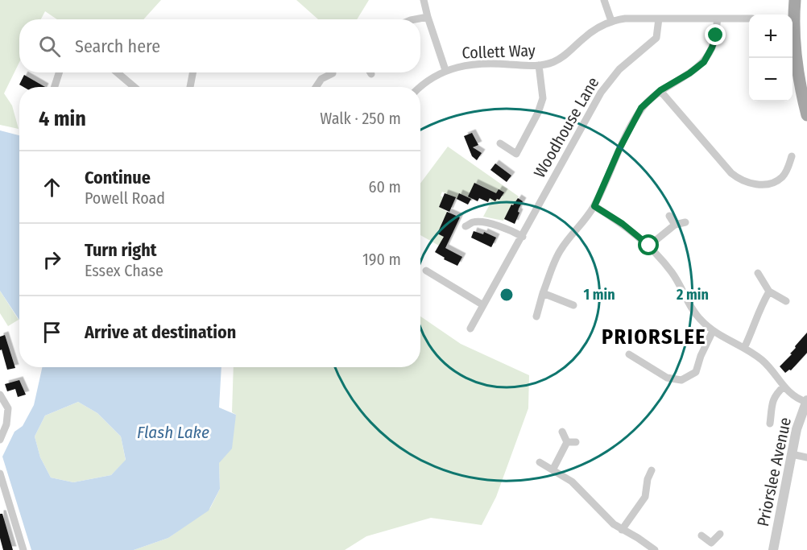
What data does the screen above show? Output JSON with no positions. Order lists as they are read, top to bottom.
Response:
{
  "streets": {
    "street": ["Collett Way", "Woodhouse Lane", "Priorslee Avenue"]
  },
  "crossings": [
    ["Collett Way", "Woodhouse Lane"]
  ],
  "districts": ["PRIORSLEE"],
  "water": ["Flash Lake"],
  "page": {
    "map_buttons": ["+", "−"],
    "search": "Search here",
    "heading": ["4 min", "Walk · 250 m"],
    "list": [
      ["Continue", "Powell Road", "60 m"],
      ["Turn right", "Essex Chase", "190 m"],
      "Arrive at destination"
    ]
  },
  "rings": ["1 min", "2 min"]
}
